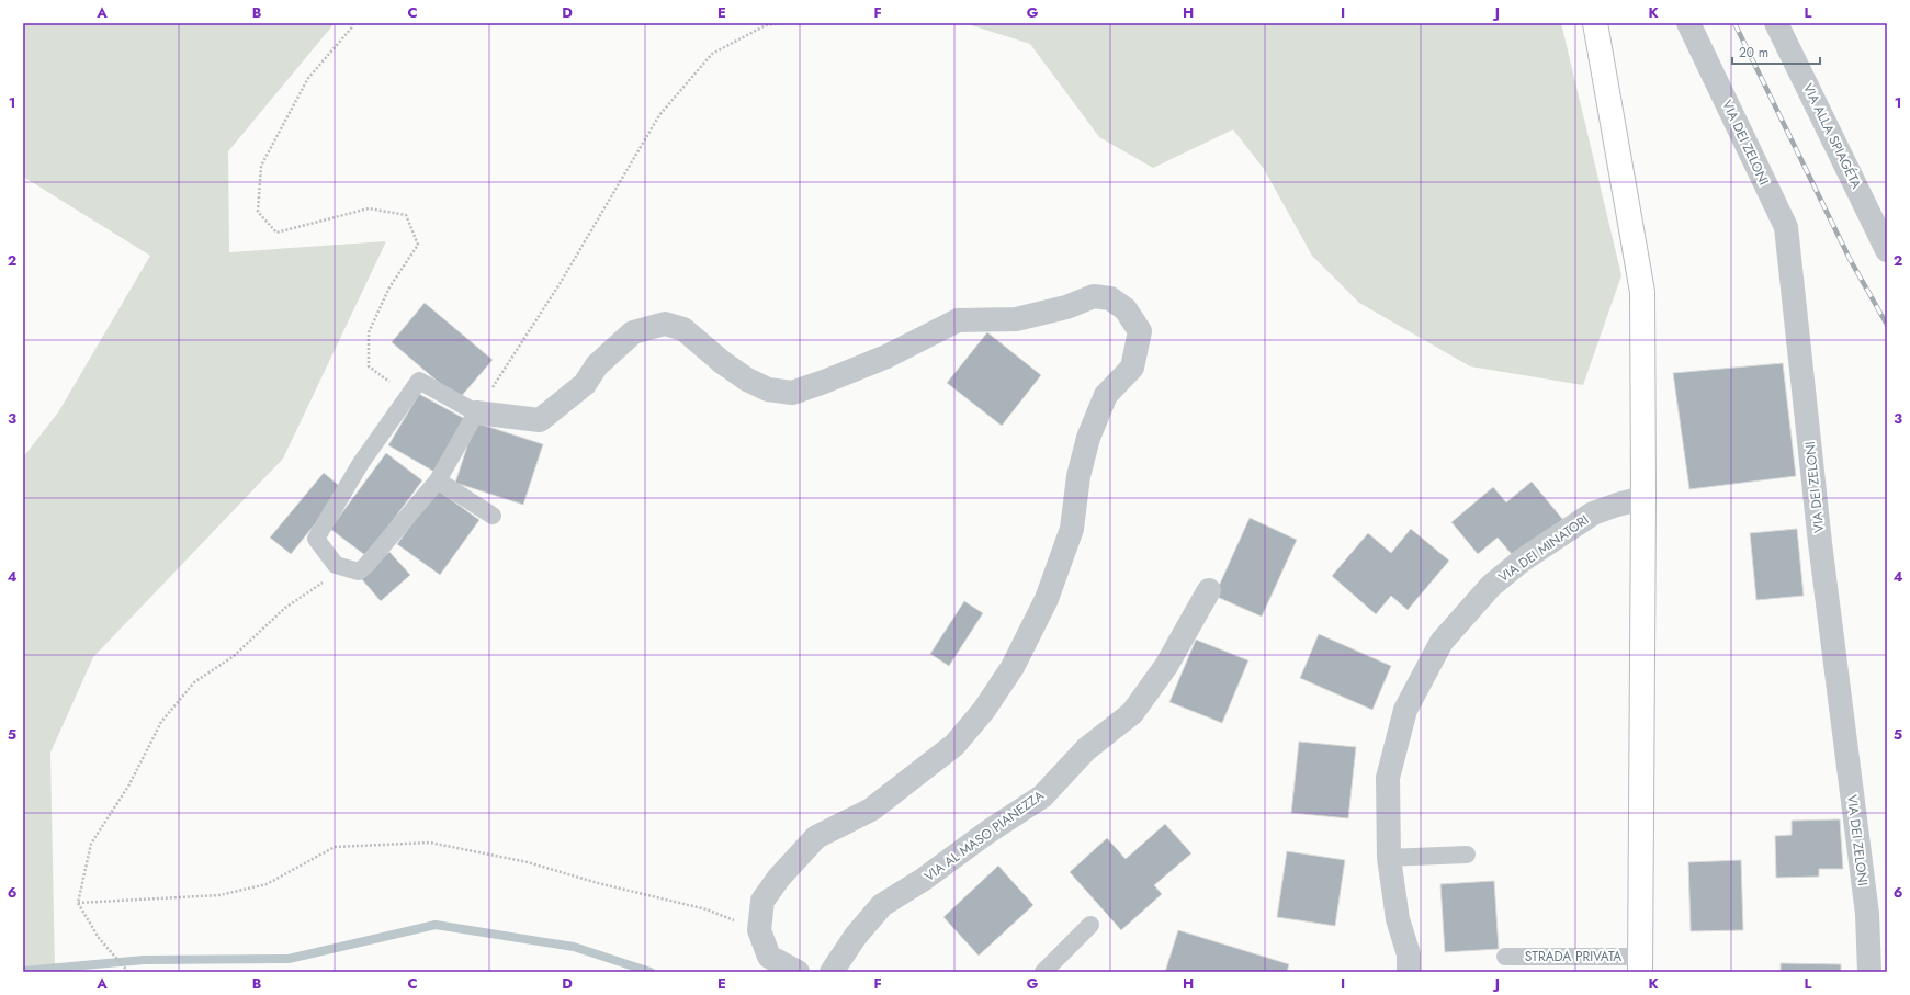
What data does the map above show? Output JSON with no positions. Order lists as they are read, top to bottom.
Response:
{
  "streets": {
    "street": [
      "VIA ALLA SPIAGÉTA",
      "VIA DEI ZELONI",
      "VIA DEI MINATORI",
      "VIA AL MASO PIANEZZA"
    ],
    "lane": ["STRADA PRIVATA"]
  },
  "scale_bar": "20 m",
  "grid": {
    "columns": [
      "A",
      "B",
      "C",
      "D",
      "E",
      "F",
      "G",
      "H",
      "I",
      "J",
      "K",
      "L"
    ],
    "rows": [
      "1",
      "2",
      "3",
      "4",
      "5",
      "6"
    ]
  }
}
